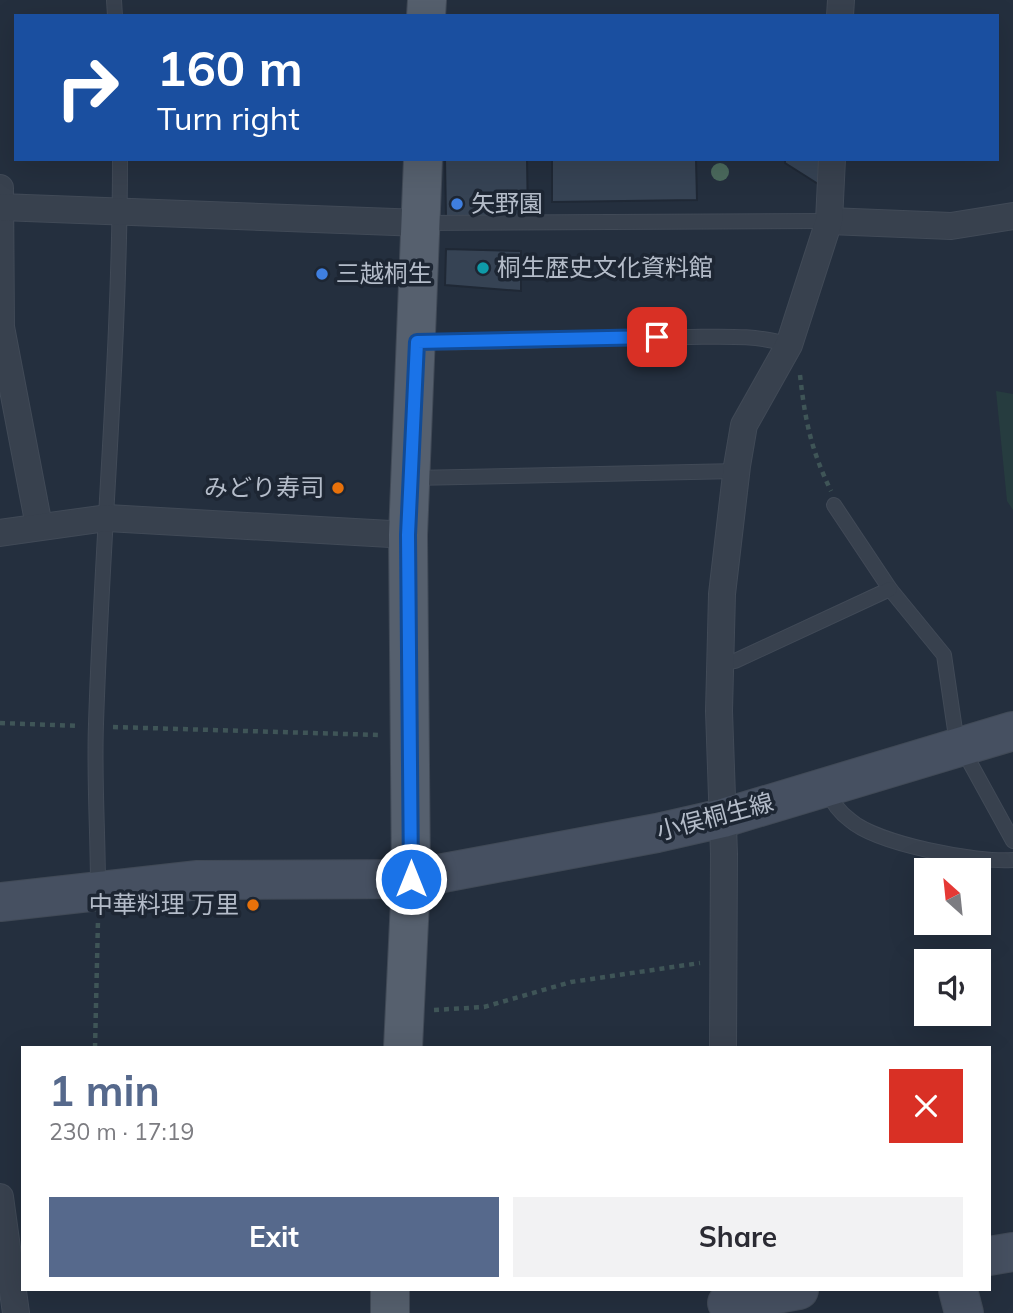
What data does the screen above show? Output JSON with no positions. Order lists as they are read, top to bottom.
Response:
{
  "streets": {
    "main road": ["小俣桐生線"]
  },
  "places": [
    "矢野園",
    "桐生歴史文化資料館",
    "三越桐生",
    "みどり寿司",
    "中華料理 万里"
  ],
  "north": "top left",
  "page": {
    "turn": ["160 m", "Turn right"],
    "heading": ["1 min", "230 m · 17:19"],
    "buttons": ["Exit", "Share"]
  }
}
